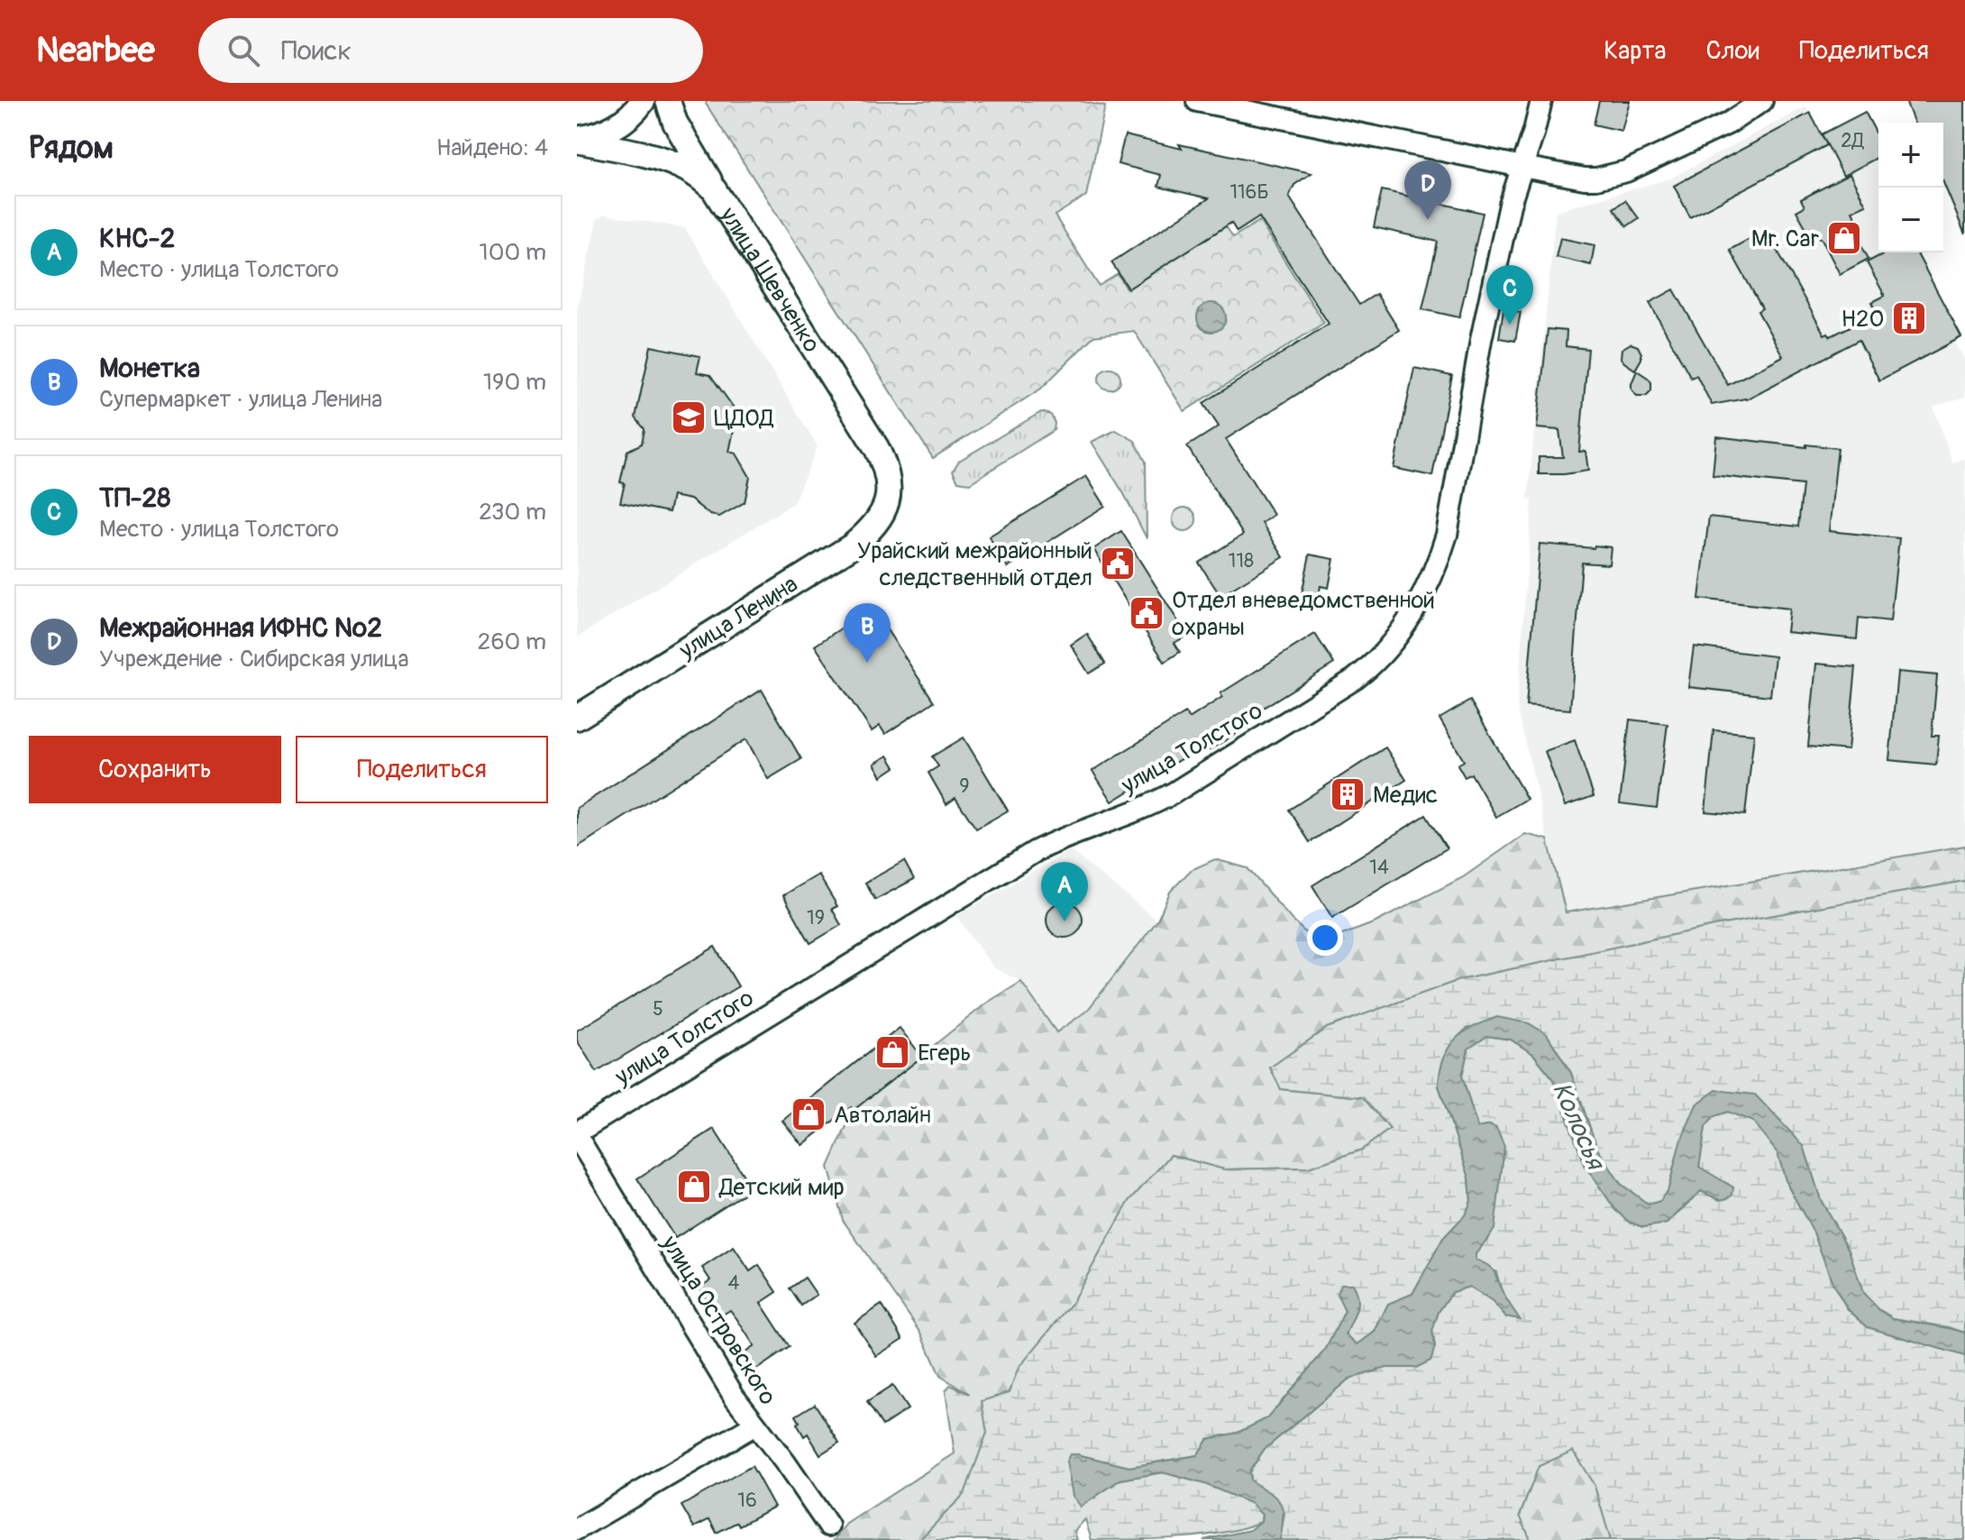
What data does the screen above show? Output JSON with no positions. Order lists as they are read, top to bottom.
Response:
{
  "streets": {
    "main road": ["улица Шевченко", "улица Ленина"],
    "street": ["улица Толстого", "улица Островского"]
  },
  "crossings": [
    ["улица Шевченко", "улица Ленина"],
    ["улица Толстого", "улица Островского"]
  ],
  "water": ["Колосья"],
  "places": {
    "shop": [
      "Mr. Car",
      "Егерь",
      "Автолайн",
      "Детский мир"
    ],
    "building": ["Н2О", "Медис"],
    "school or university": ["ЦДОД"],
    "public building": ["Урайский межрайонный следственный отдел", "Отдел вневедомственной охраны"]
  },
  "house_numbers": [
    "2Д",
    "116Б",
    "118",
    "9",
    "14",
    "19",
    "5",
    "4",
    "16"
  ],
  "page": {
    "header": "Nearbee",
    "search": "Поиск",
    "nav": ["Карта", "Слои", "Поделиться"],
    "heading": ["Рядом", "Найдено: 4"],
    "map_buttons": ["+", "−"],
    "pins": [
      "D",
      "C",
      "B",
      "A"
    ],
    "list": [
      {
        "mark": "A",
        "name": "КНС-2",
        "note": "Место · улица Толстого",
        "value": "100 m"
      },
      {
        "mark": "B",
        "name": "Монетка",
        "note": "Супермаркет · улица Ленина",
        "value": "190 m"
      },
      {
        "mark": "C",
        "name": "ТП-28",
        "note": "Место · улица Толстого",
        "value": "230 m"
      },
      {
        "mark": "D",
        "name": "Межрайонная ИФНС №2",
        "note": "Учреждение · Сибирская улица",
        "value": "260 m"
      }
    ],
    "buttons": ["Сохранить", "Поделиться"]
  }
}
